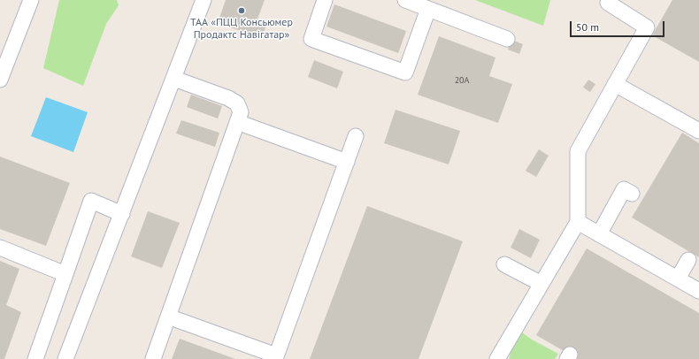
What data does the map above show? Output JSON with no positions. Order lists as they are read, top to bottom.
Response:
{
  "places": ["ТАА «ПЦЦ Консьюмер Продактс Навігатар»"],
  "house_numbers": ["20А"],
  "scale_bar": "50 m"
}
